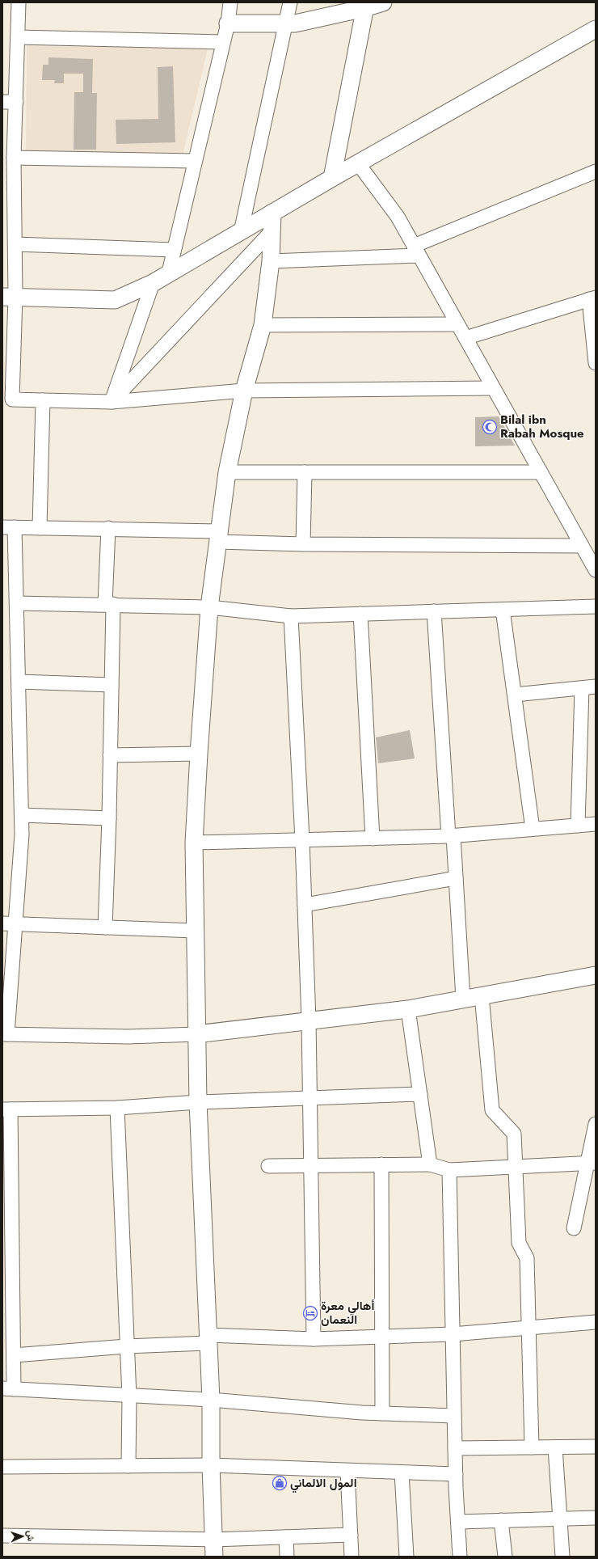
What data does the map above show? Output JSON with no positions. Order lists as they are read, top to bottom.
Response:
{
  "places": {
    "mosque": ["Bilal ibn Rabah Mosque"],
    "hotel": ["أهالي معرة النعمان"],
    "shop": ["المول الالماني"]
  },
  "north": "right"
}
